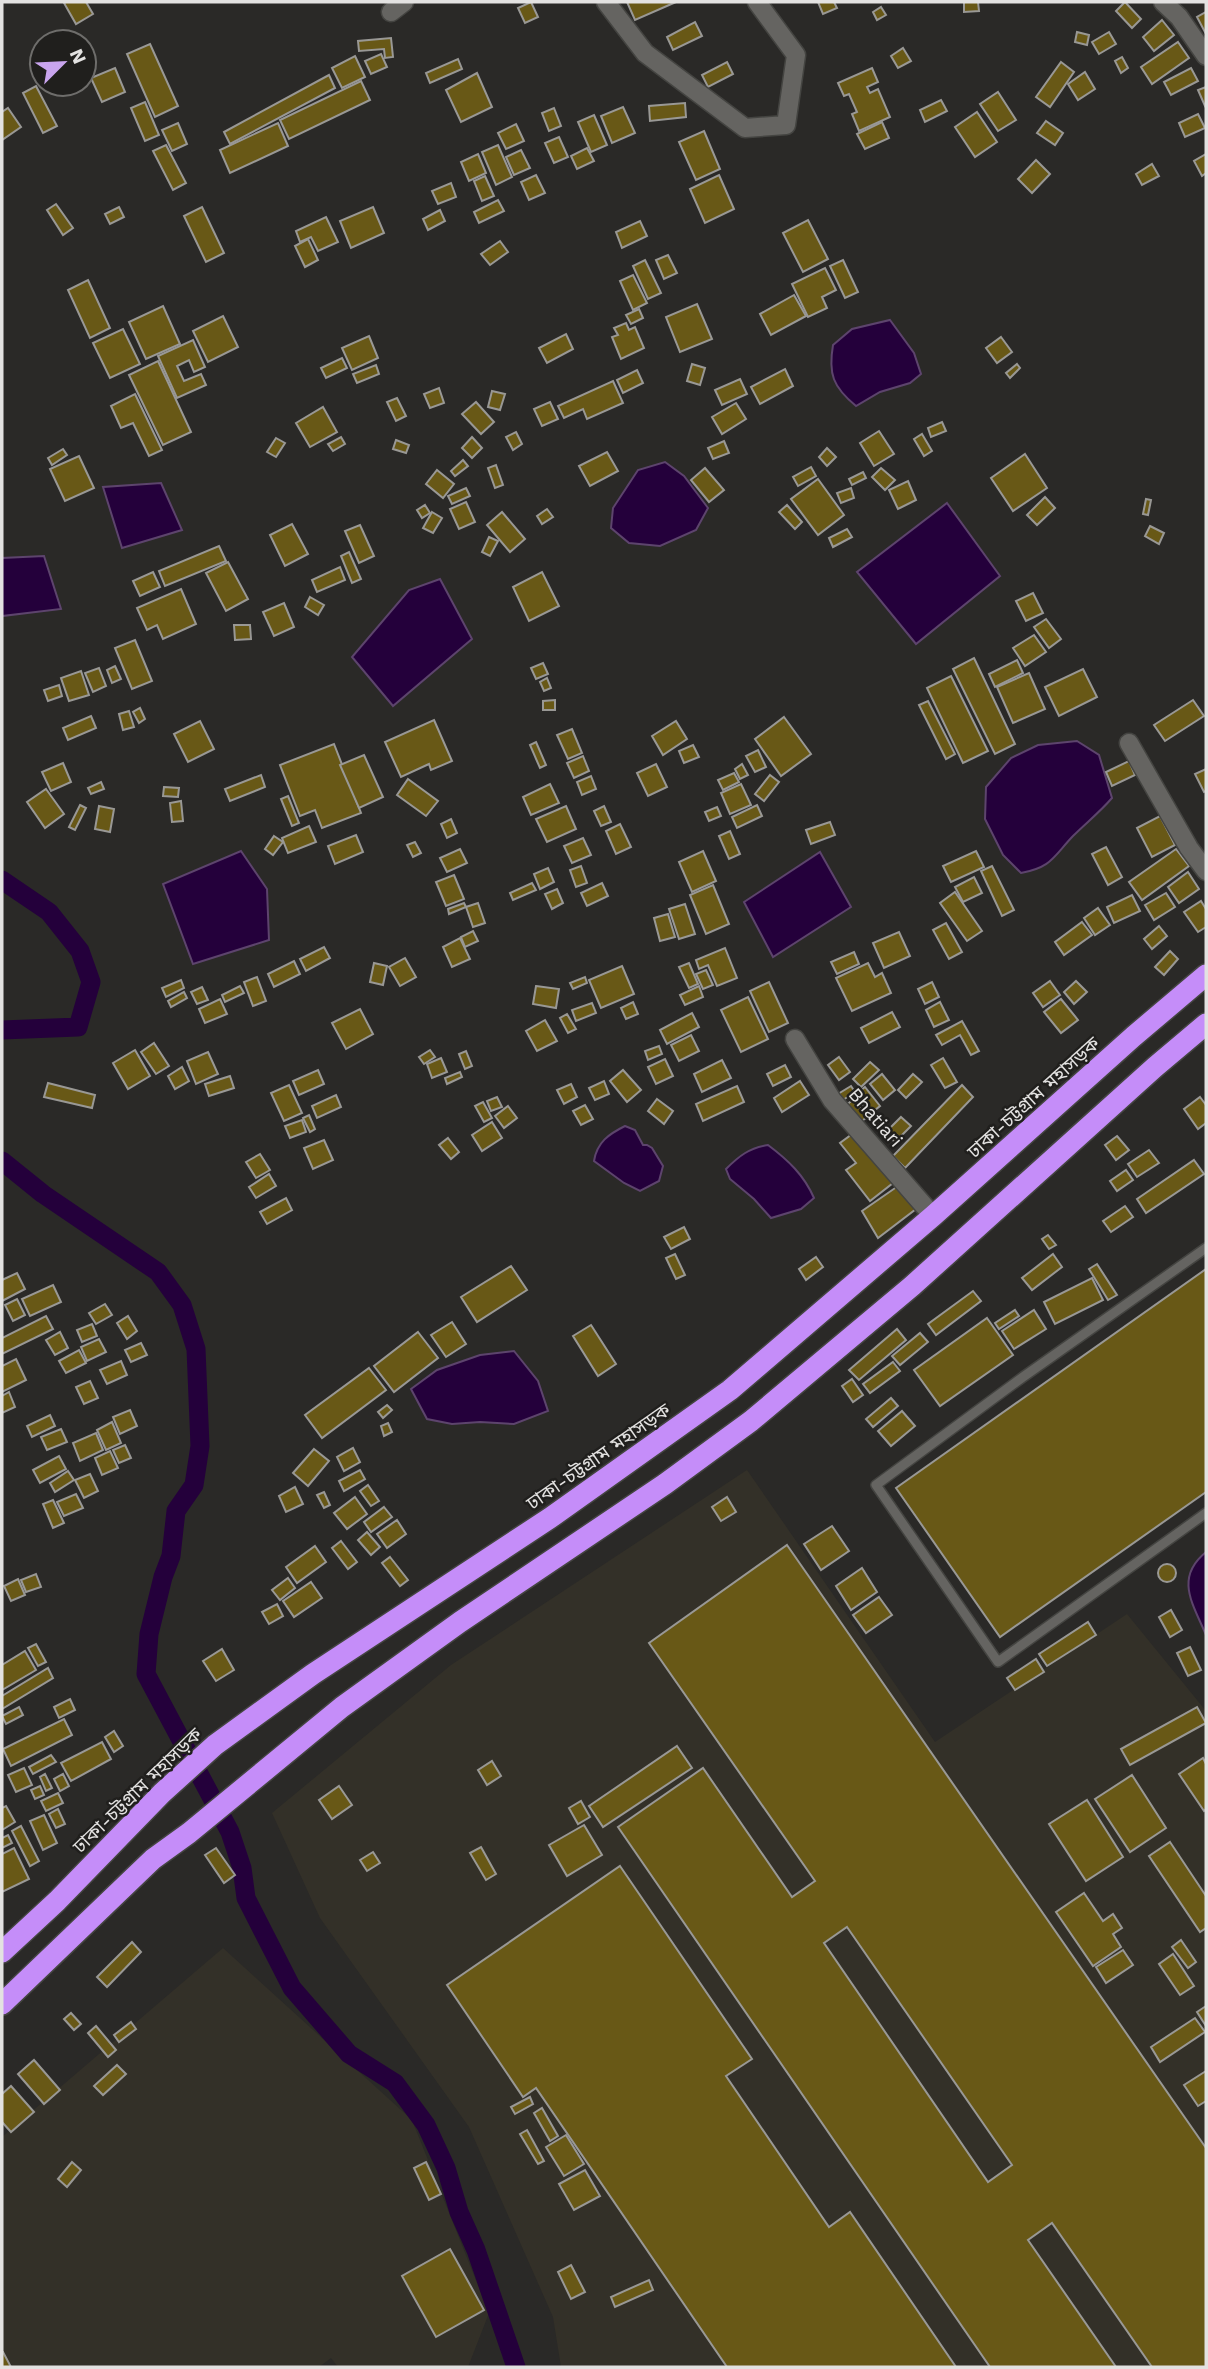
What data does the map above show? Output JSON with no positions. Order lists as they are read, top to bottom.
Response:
{
  "streets": {
    "highway": ["ঢাকা-চট্টগ্রাম মহাসড়ক"],
    "street": ["Bhatiari"]
  },
  "crossings": [
    ["ঢাকা-চট্টগ্রাম মহাসড়ক", "Bhatiari"]
  ],
  "north": "top right"
}
